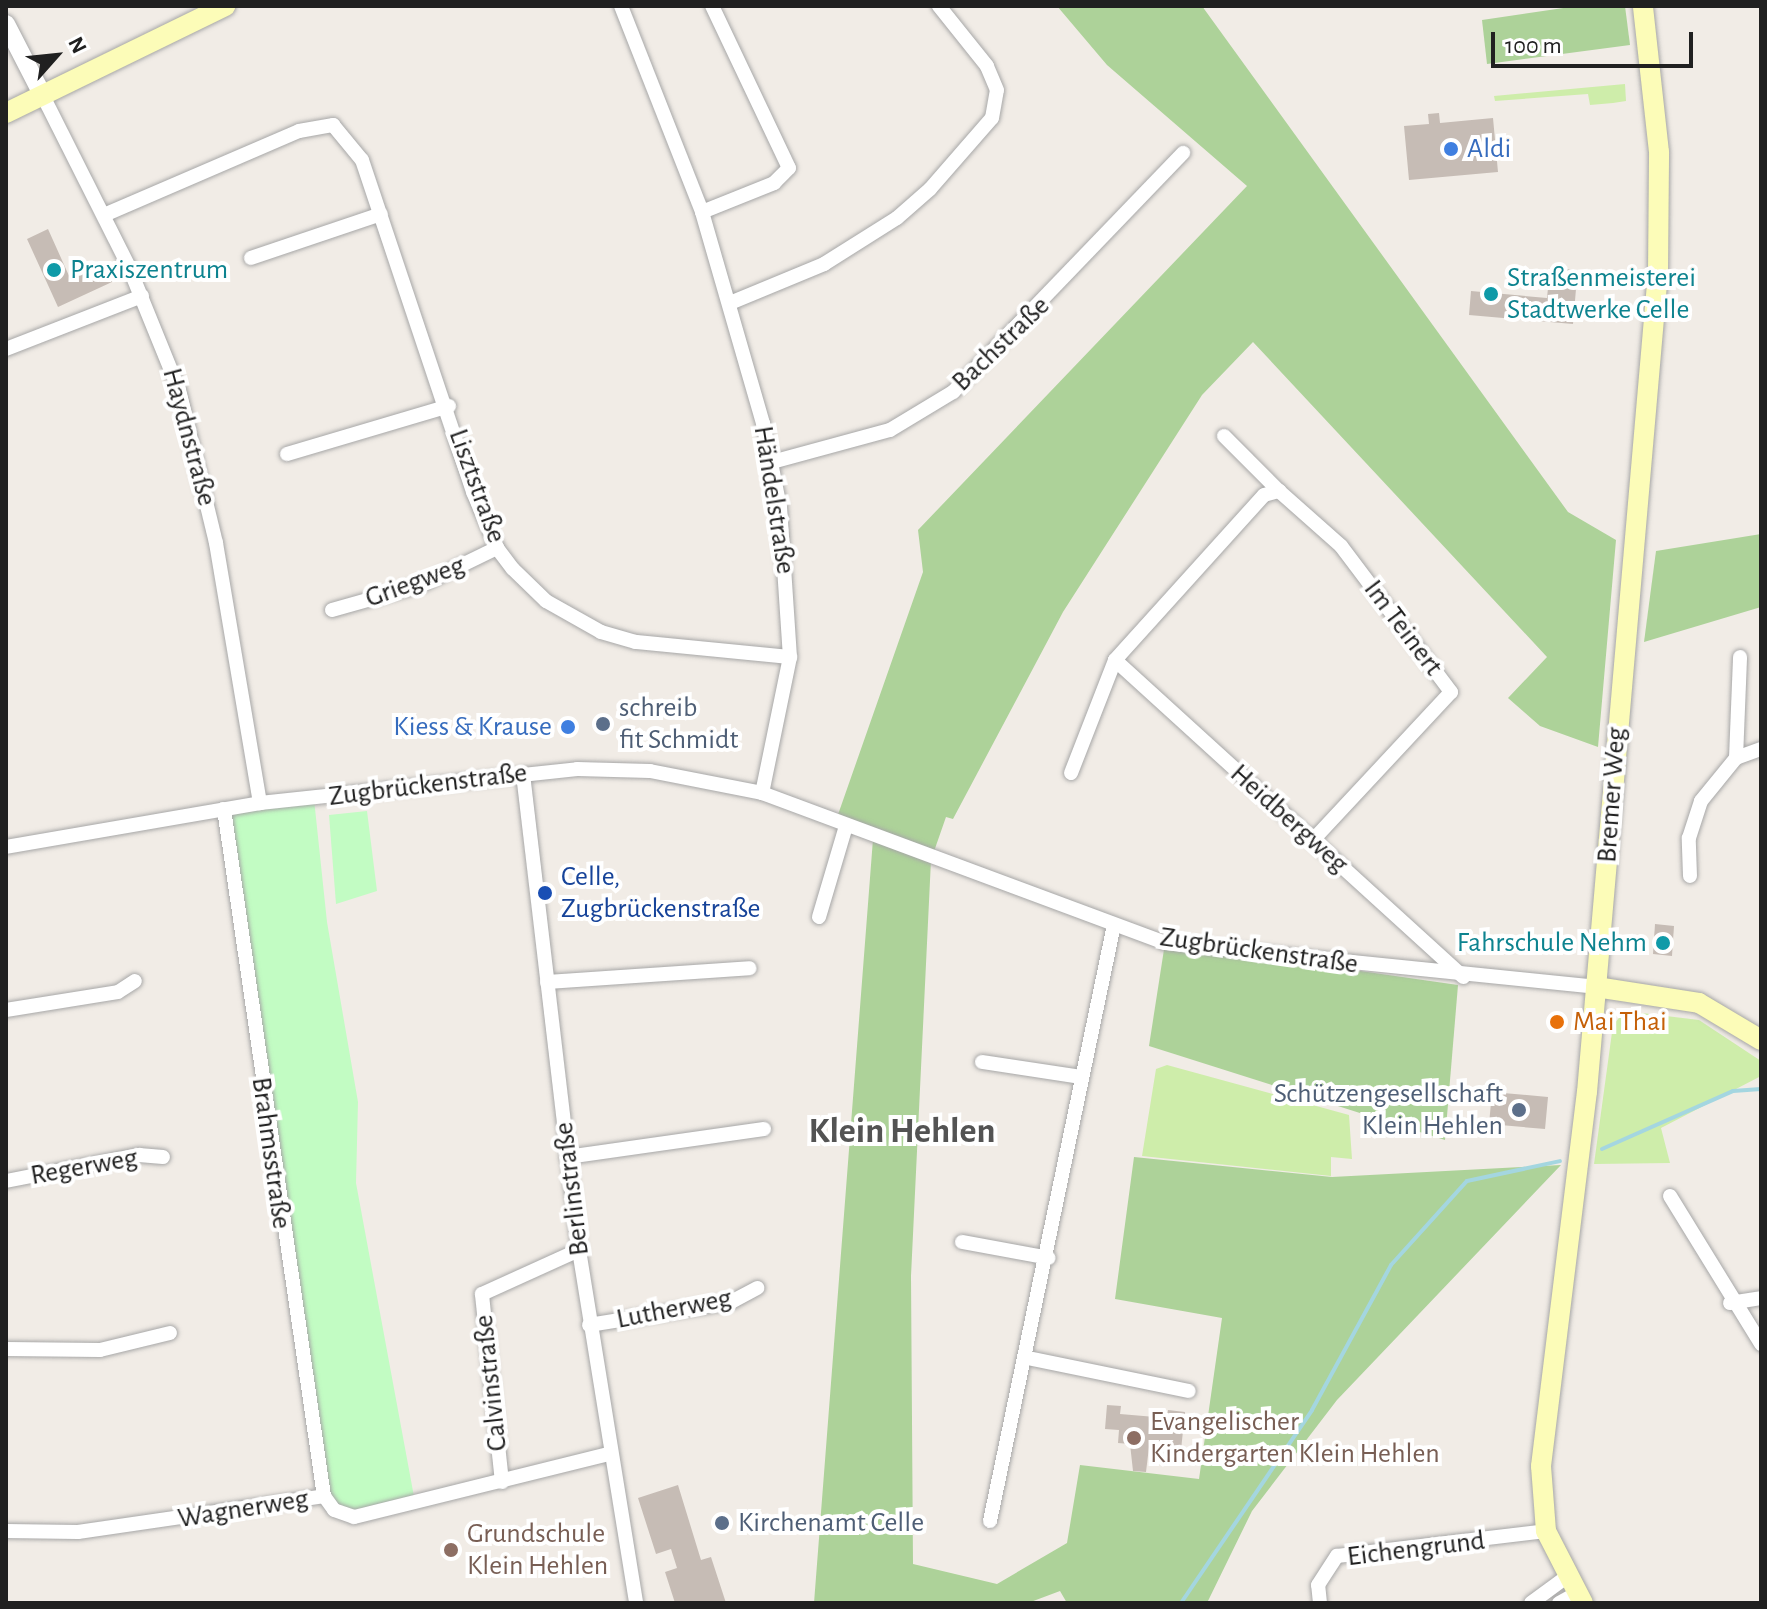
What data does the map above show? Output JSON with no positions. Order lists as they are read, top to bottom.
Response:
{
  "streets": {
    "main road": ["Bremer Weg"],
    "street": [
      "Bachstraße",
      "Haydnstraße",
      "Lisztstraße",
      "Händelstraße",
      "Griegweg",
      "Im Teinert",
      "Zugbrückenstraße",
      "Heidbergweg",
      "Brahmsstraße",
      "Regerweg",
      "Berlinstraße",
      "Lutherweg",
      "Calvinstraße",
      "Wagnerweg",
      "Eichengrund"
    ]
  },
  "crossings": [
    ["Bachstraße", "Händelstraße"],
    ["Haydnstraße", "Lisztstraße"],
    ["Haydnstraße", "Zugbrückenstraße"],
    ["Lisztstraße", "Händelstraße"],
    ["Lisztstraße", "Griegweg"],
    ["Händelstraße", "Zugbrückenstraße"],
    ["Im Teinert", "Heidbergweg"],
    ["Zugbrückenstraße", "Bremer Weg"],
    ["Zugbrückenstraße", "Heidbergweg"],
    ["Zugbrückenstraße", "Brahmsstraße"],
    ["Zugbrückenstraße", "Berlinstraße"],
    ["Bremer Weg", "Eichengrund"],
    ["Brahmsstraße", "Wagnerweg"],
    ["Berlinstraße", "Lutherweg"],
    ["Berlinstraße", "Calvinstraße"],
    ["Berlinstraße", "Wagnerweg"],
    ["Calvinstraße", "Wagnerweg"]
  ],
  "districts": ["Klein Hehlen"],
  "places": [
    "Aldi",
    "Praxiszentrum",
    "Straßenmeisterei Stadtwerke Celle",
    "schreib fit Schmidt",
    "Kiess & Krause",
    "Celle, Zugbrückenstraße",
    "Fahrschule Nehm",
    "Mai Thai",
    "Schützengesellschaft Klein Hehlen",
    "Evangelischer Kindergarten Klein Hehlen",
    "Kirchenamt Celle",
    "Grundschule Klein Hehlen"
  ],
  "scale_bar": "100 m",
  "north": "top right"
}
